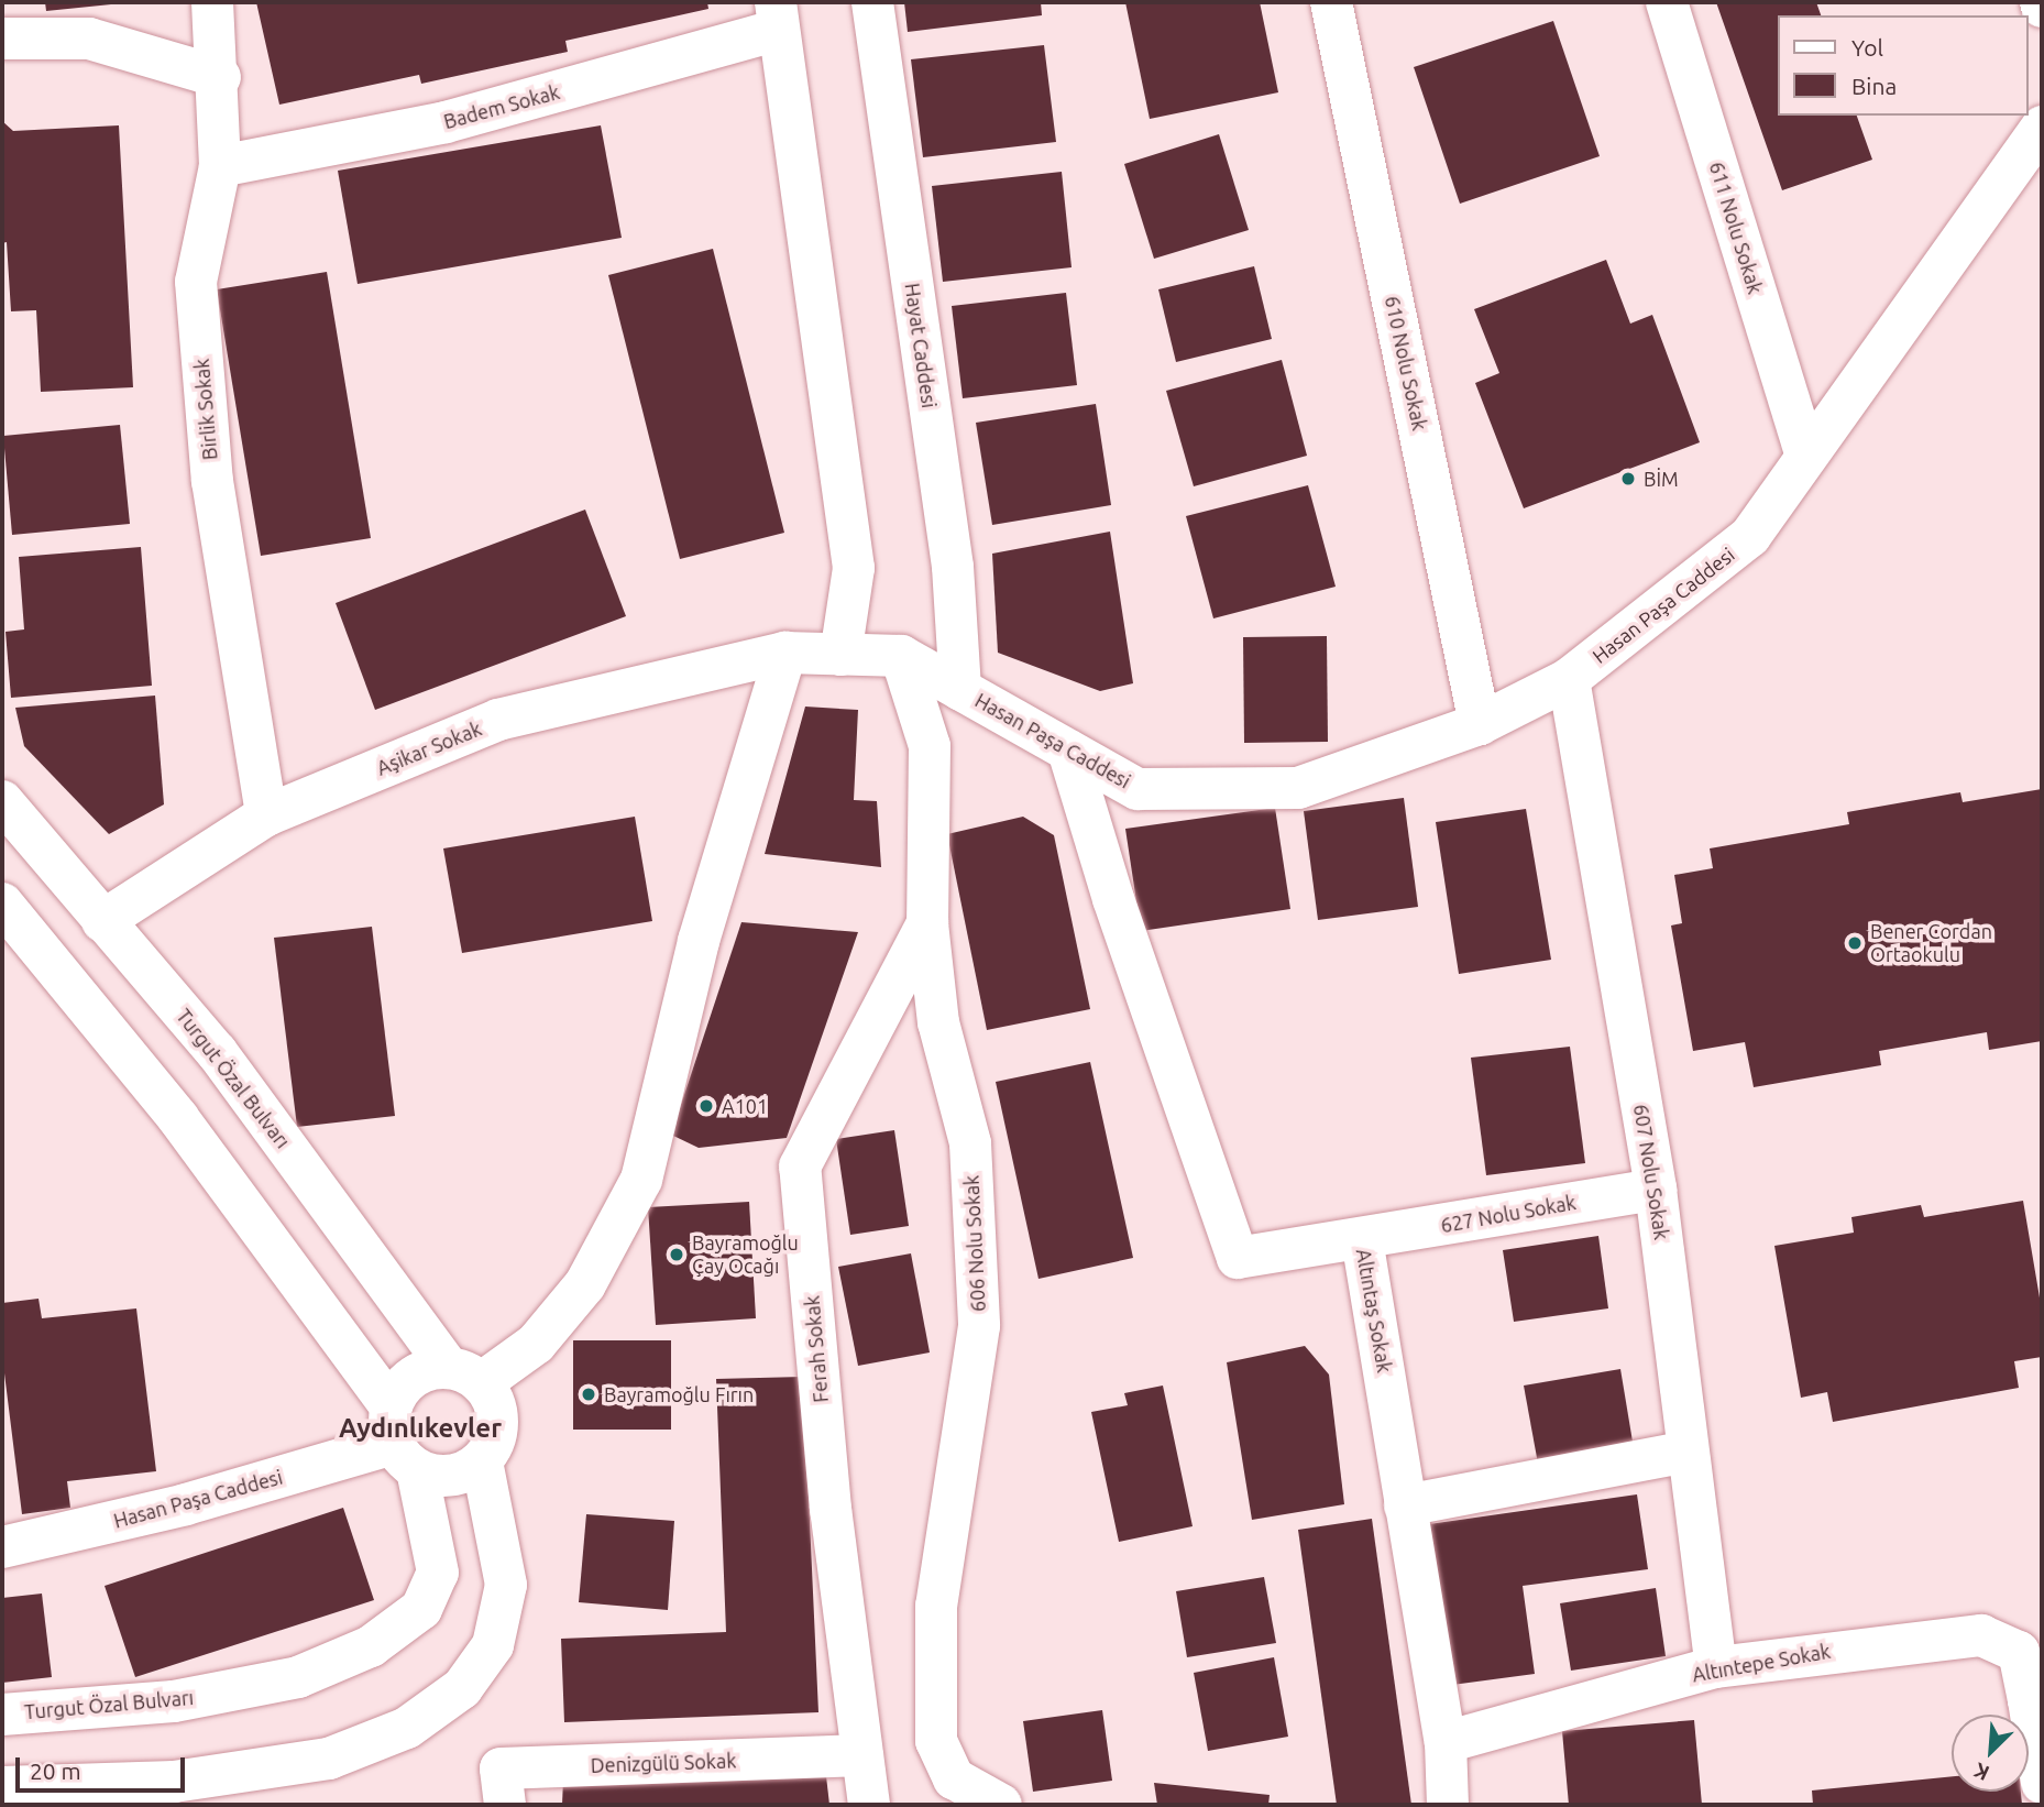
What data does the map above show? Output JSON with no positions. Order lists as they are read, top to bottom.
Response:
{
  "streets": {
    "street": [
      "Badem Sokak",
      "611 Nolu Sokak",
      "Hayat Caddesi",
      "610 Nolu Sokak",
      "Birlik Sokak",
      "Hasan Paşa Caddesi",
      "Aşikar Sokak",
      "Turgut Özal Bulvarı",
      "607 Nolu Sokak",
      "627 Nolu Sokak",
      "606 Nolu Sokak",
      "Altıntaş Sokak",
      "Ferah Sokak",
      "Altıntepe Sokak",
      "Denizgülü Sokak"
    ]
  },
  "crossings": [
    ["Badem Sokak", "Birlik Sokak"],
    ["611 Nolu Sokak", "Hasan Paşa Caddesi"],
    ["Hayat Caddesi", "Hasan Paşa Caddesi"],
    ["610 Nolu Sokak", "Hasan Paşa Caddesi"],
    ["Birlik Sokak", "Aşikar Sokak"],
    ["Hasan Paşa Caddesi", "Aşikar Sokak"],
    ["Hasan Paşa Caddesi", "Turgut Özal Bulvarı"],
    ["Hasan Paşa Caddesi", "607 Nolu Sokak"],
    ["Hasan Paşa Caddesi", "606 Nolu Sokak"],
    ["Hasan Paşa Caddesi", "Altıntaş Sokak"],
    ["Aşikar Sokak", "Turgut Özal Bulvarı"],
    ["607 Nolu Sokak", "627 Nolu Sokak"],
    ["607 Nolu Sokak", "Altıntepe Sokak"],
    ["627 Nolu Sokak", "Altıntaş Sokak"],
    ["606 Nolu Sokak", "Ferah Sokak"],
    ["Altıntaş Sokak", "Altıntepe Sokak"],
    ["Ferah Sokak", "Denizgülü Sokak"]
  ],
  "districts": ["Aydınlıkevler"],
  "places": [
    "BİM",
    "Bener Cordan Ortaokulu",
    "A101",
    "Bayramoğlu Çay Ocağı",
    "Bayramoğlu Fırın"
  ],
  "legend": ["Yol", "Bina"],
  "scale_bar": "20 m",
  "north": "bottom left"
}
